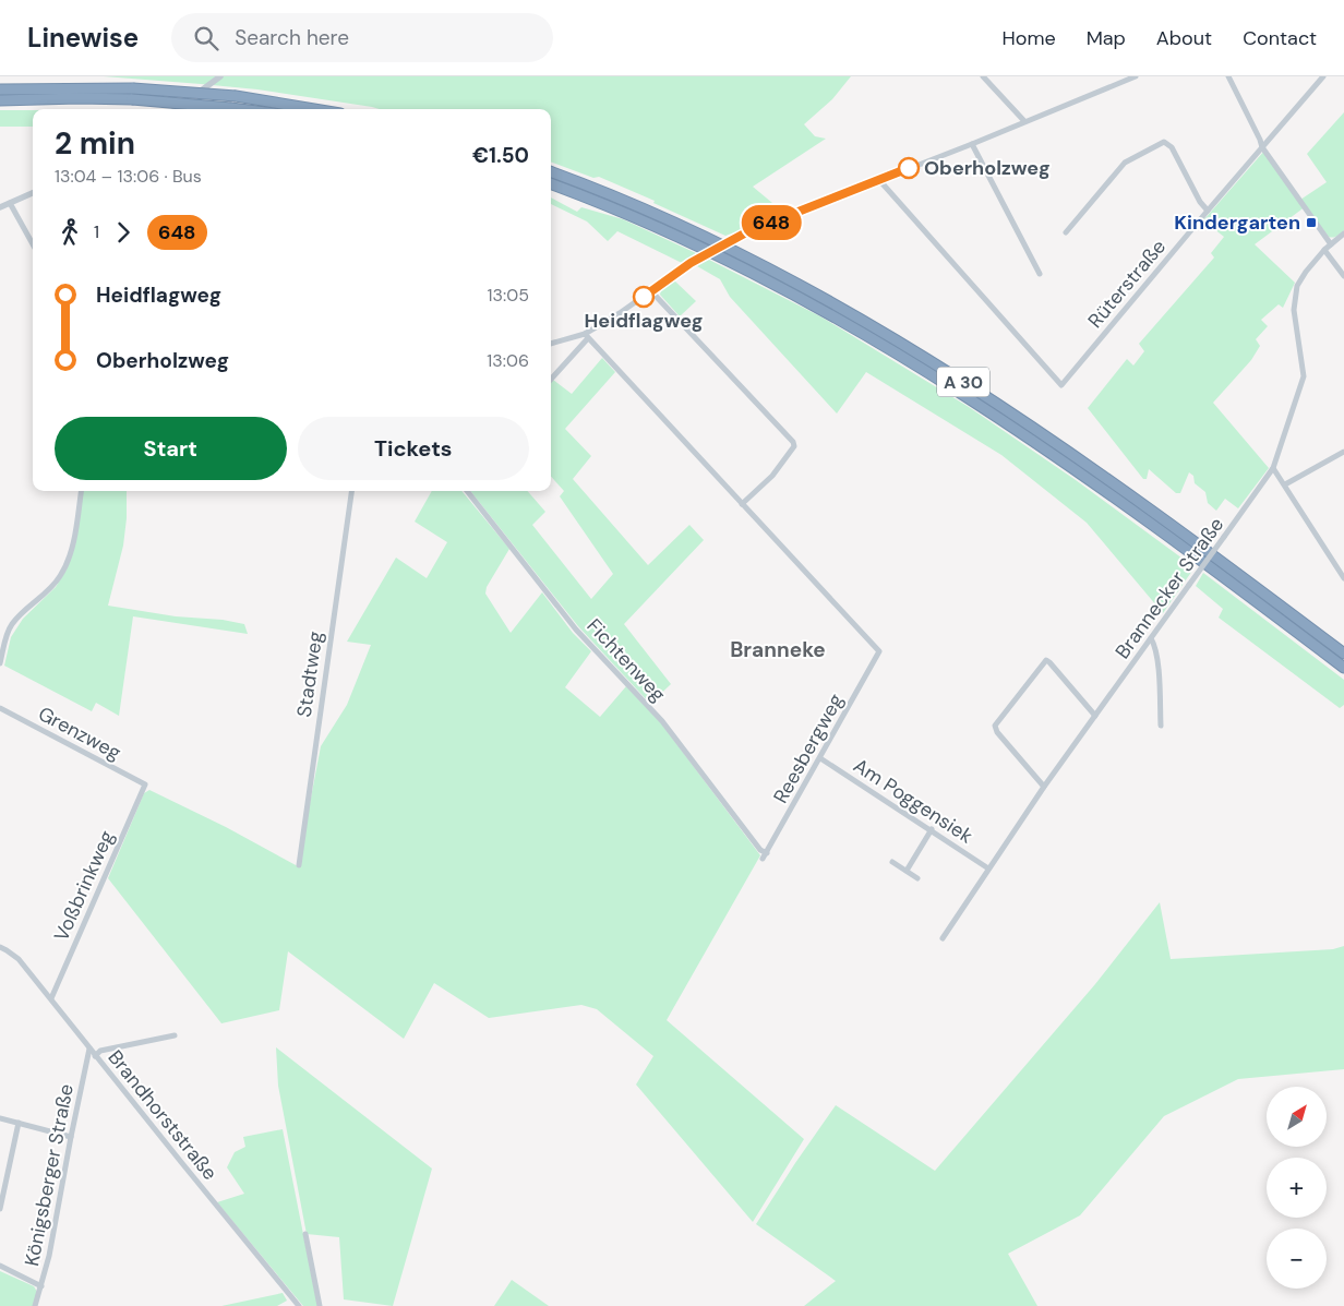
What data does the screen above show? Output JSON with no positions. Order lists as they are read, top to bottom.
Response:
{
  "streets": {
    "highway": ["A 30"],
    "street": [
      "Rüterstraße",
      "Brannecker Straße",
      "Fichtenweg",
      "Stadtweg",
      "Grenzweg",
      "Reesbergweg",
      "Am Poggensiek",
      "Voßbrinkweg",
      "Brandhorststraße",
      "Königsberger Straße"
    ]
  },
  "crossings": [
    ["Brannecker Straße", "Am Poggensiek"],
    ["Fichtenweg", "Reesbergweg"],
    ["Grenzweg", "Voßbrinkweg"],
    ["Reesbergweg", "Am Poggensiek"],
    ["Voßbrinkweg", "Brandhorststraße"],
    ["Brandhorststraße", "Königsberger Straße"]
  ],
  "districts": ["Branneke"],
  "places": {
    "other": ["Oberholzweg", "Heidflagweg"],
    "transit": ["Kindergarten"]
  },
  "lines": ["bus line 648"],
  "north": "top right",
  "page": {
    "header": "Linewise",
    "search": "Search here",
    "nav": [
      "Home",
      "Map",
      "About",
      "Contact"
    ],
    "on_map": "648",
    "heading": ["2 min", "13:04 – 13:06 · Bus", "€1.50"],
    "legs": ["1", "648"],
    "list": [
      {
        "name": "Heidflagweg",
        "value": "13:05"
      },
      {
        "name": "Oberholzweg",
        "value": "13:06"
      }
    ],
    "buttons": ["Start", "Tickets"],
    "map_buttons": ["+", "−"]
  }
}
